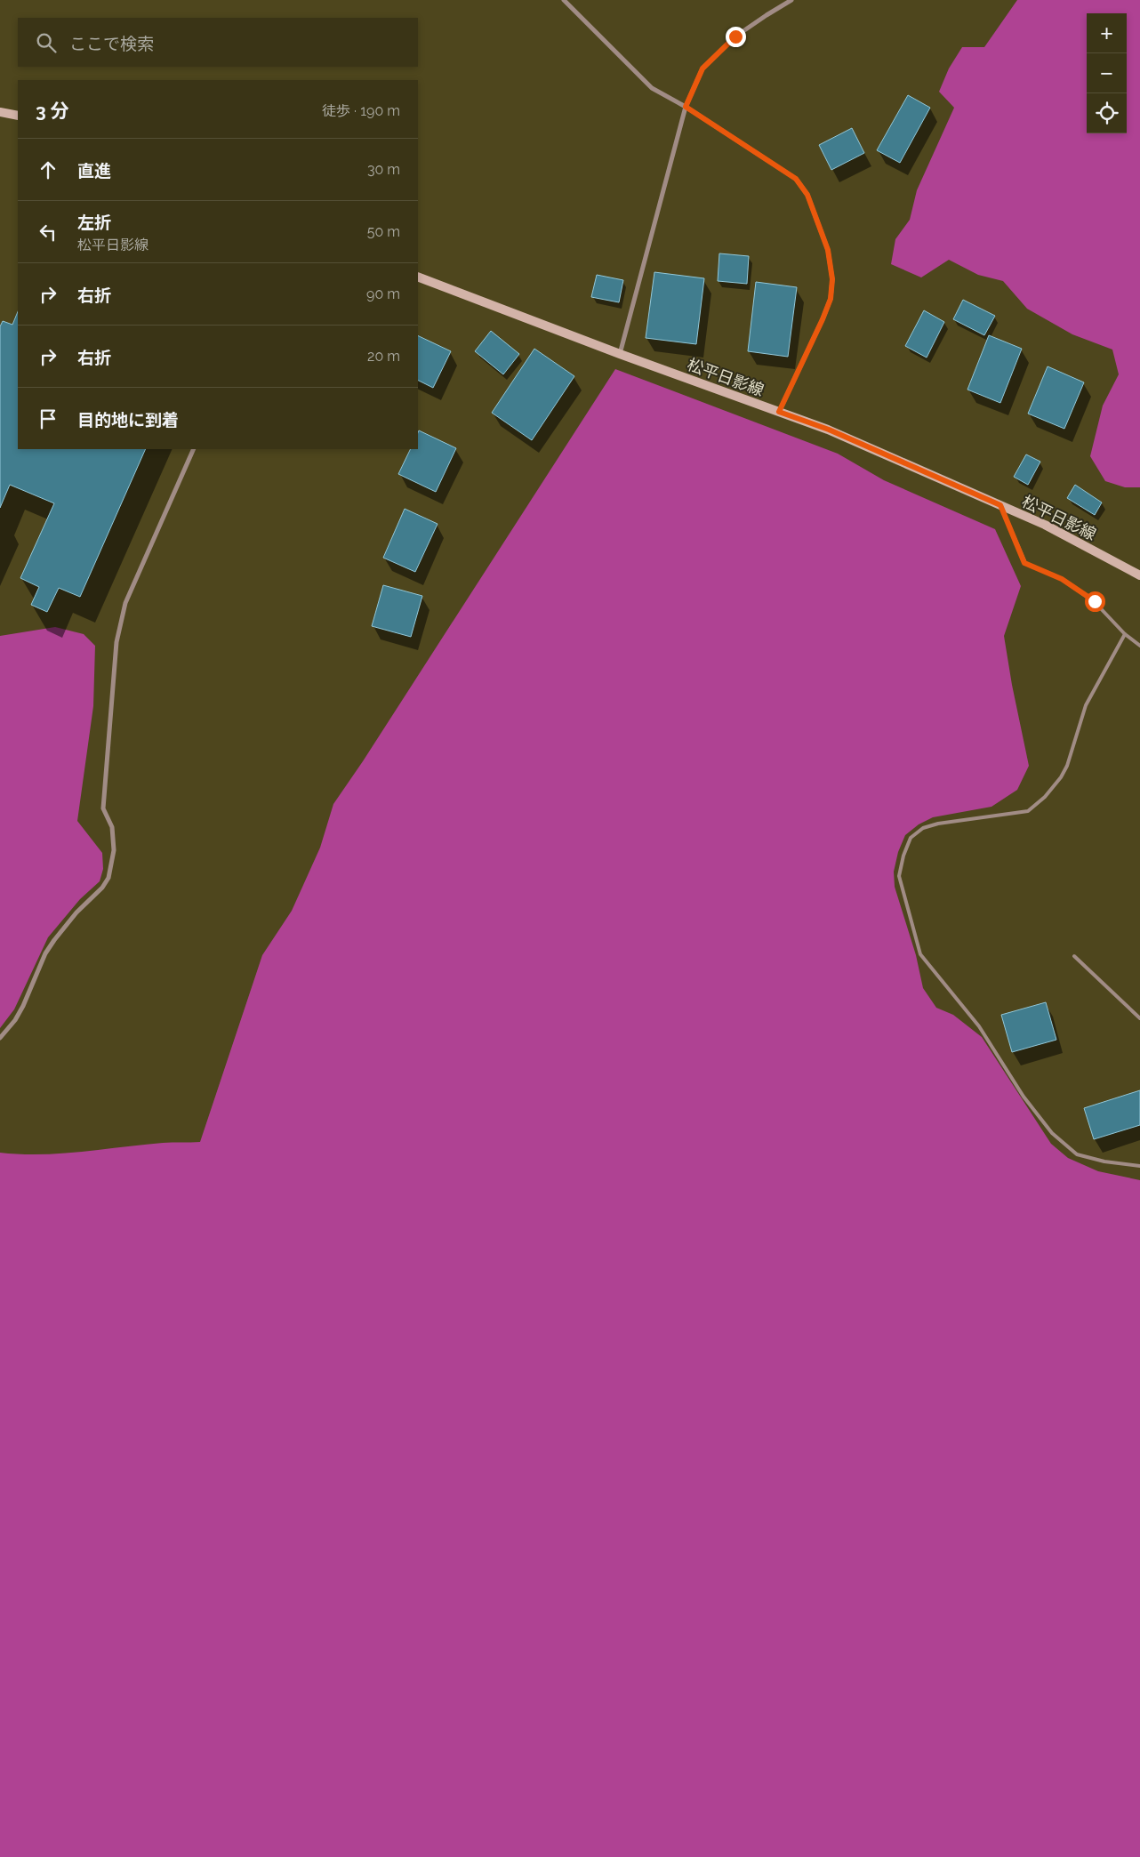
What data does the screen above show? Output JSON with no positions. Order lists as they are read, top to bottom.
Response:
{
  "streets": {
    "street": ["松平日影線"]
  },
  "page": {
    "map_buttons": ["+", "−"],
    "search": "ここで検索",
    "heading": ["3 分", "徒歩 · 190 m"],
    "list": [
      ["直進", "30 m"],
      ["左折", "松平日影線", "50 m"],
      ["右折", "90 m"],
      ["右折", "20 m"],
      "目的地に到着"
    ]
  }
}
